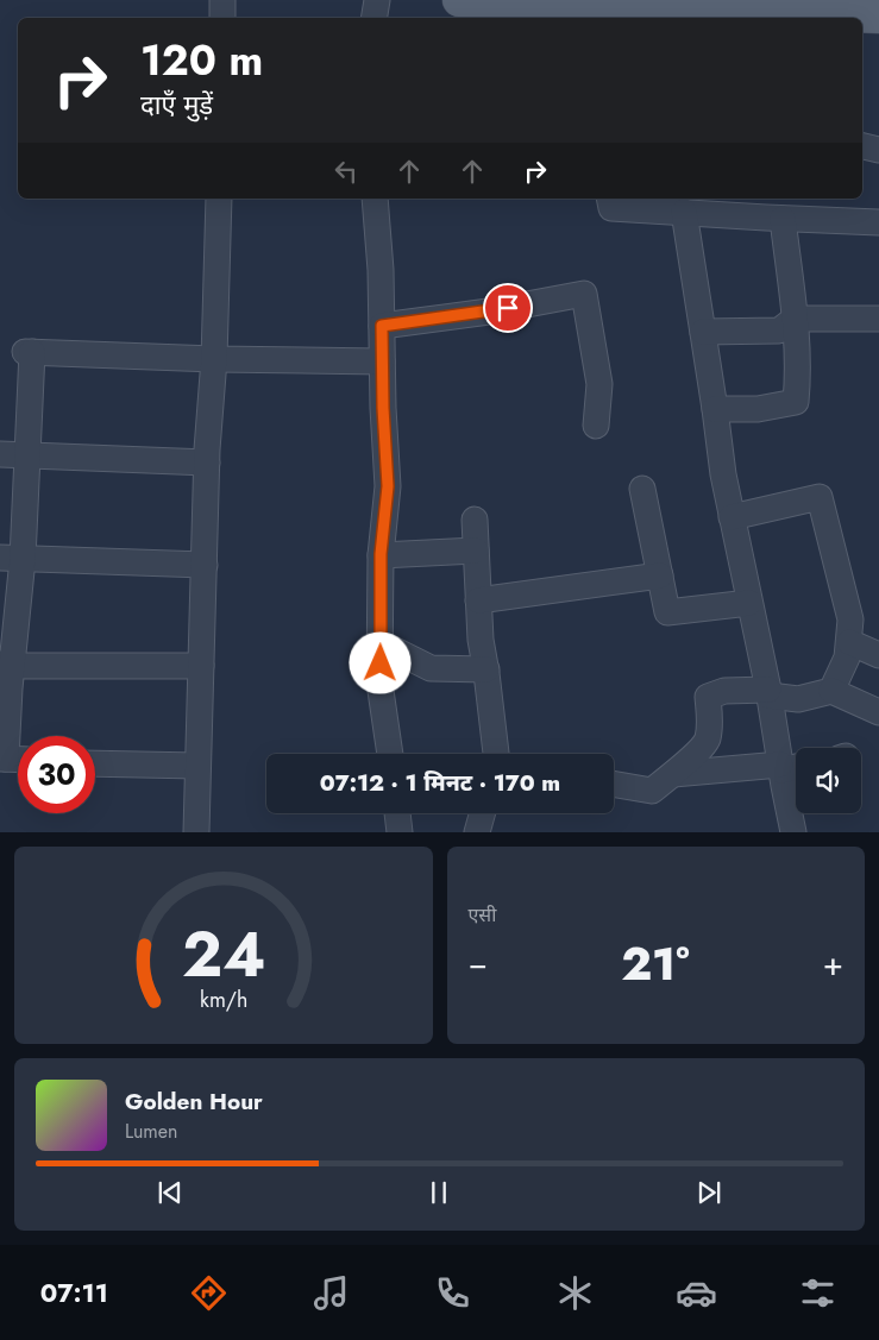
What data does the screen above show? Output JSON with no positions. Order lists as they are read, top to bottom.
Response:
{
  "page": {
    "turn": ["120 m", "दाएँ मुड़ें"],
    "limit": "30",
    "trip": "07:12 · 1 मिनट · 170 m",
    "tile": "एसी",
    "heat": ["−", "21°", "+"],
    "song": ["Golden Hour", "Lumen"],
    "tabs": "07:11",
    "gauge": ["24", "km/h"]
  }
}
